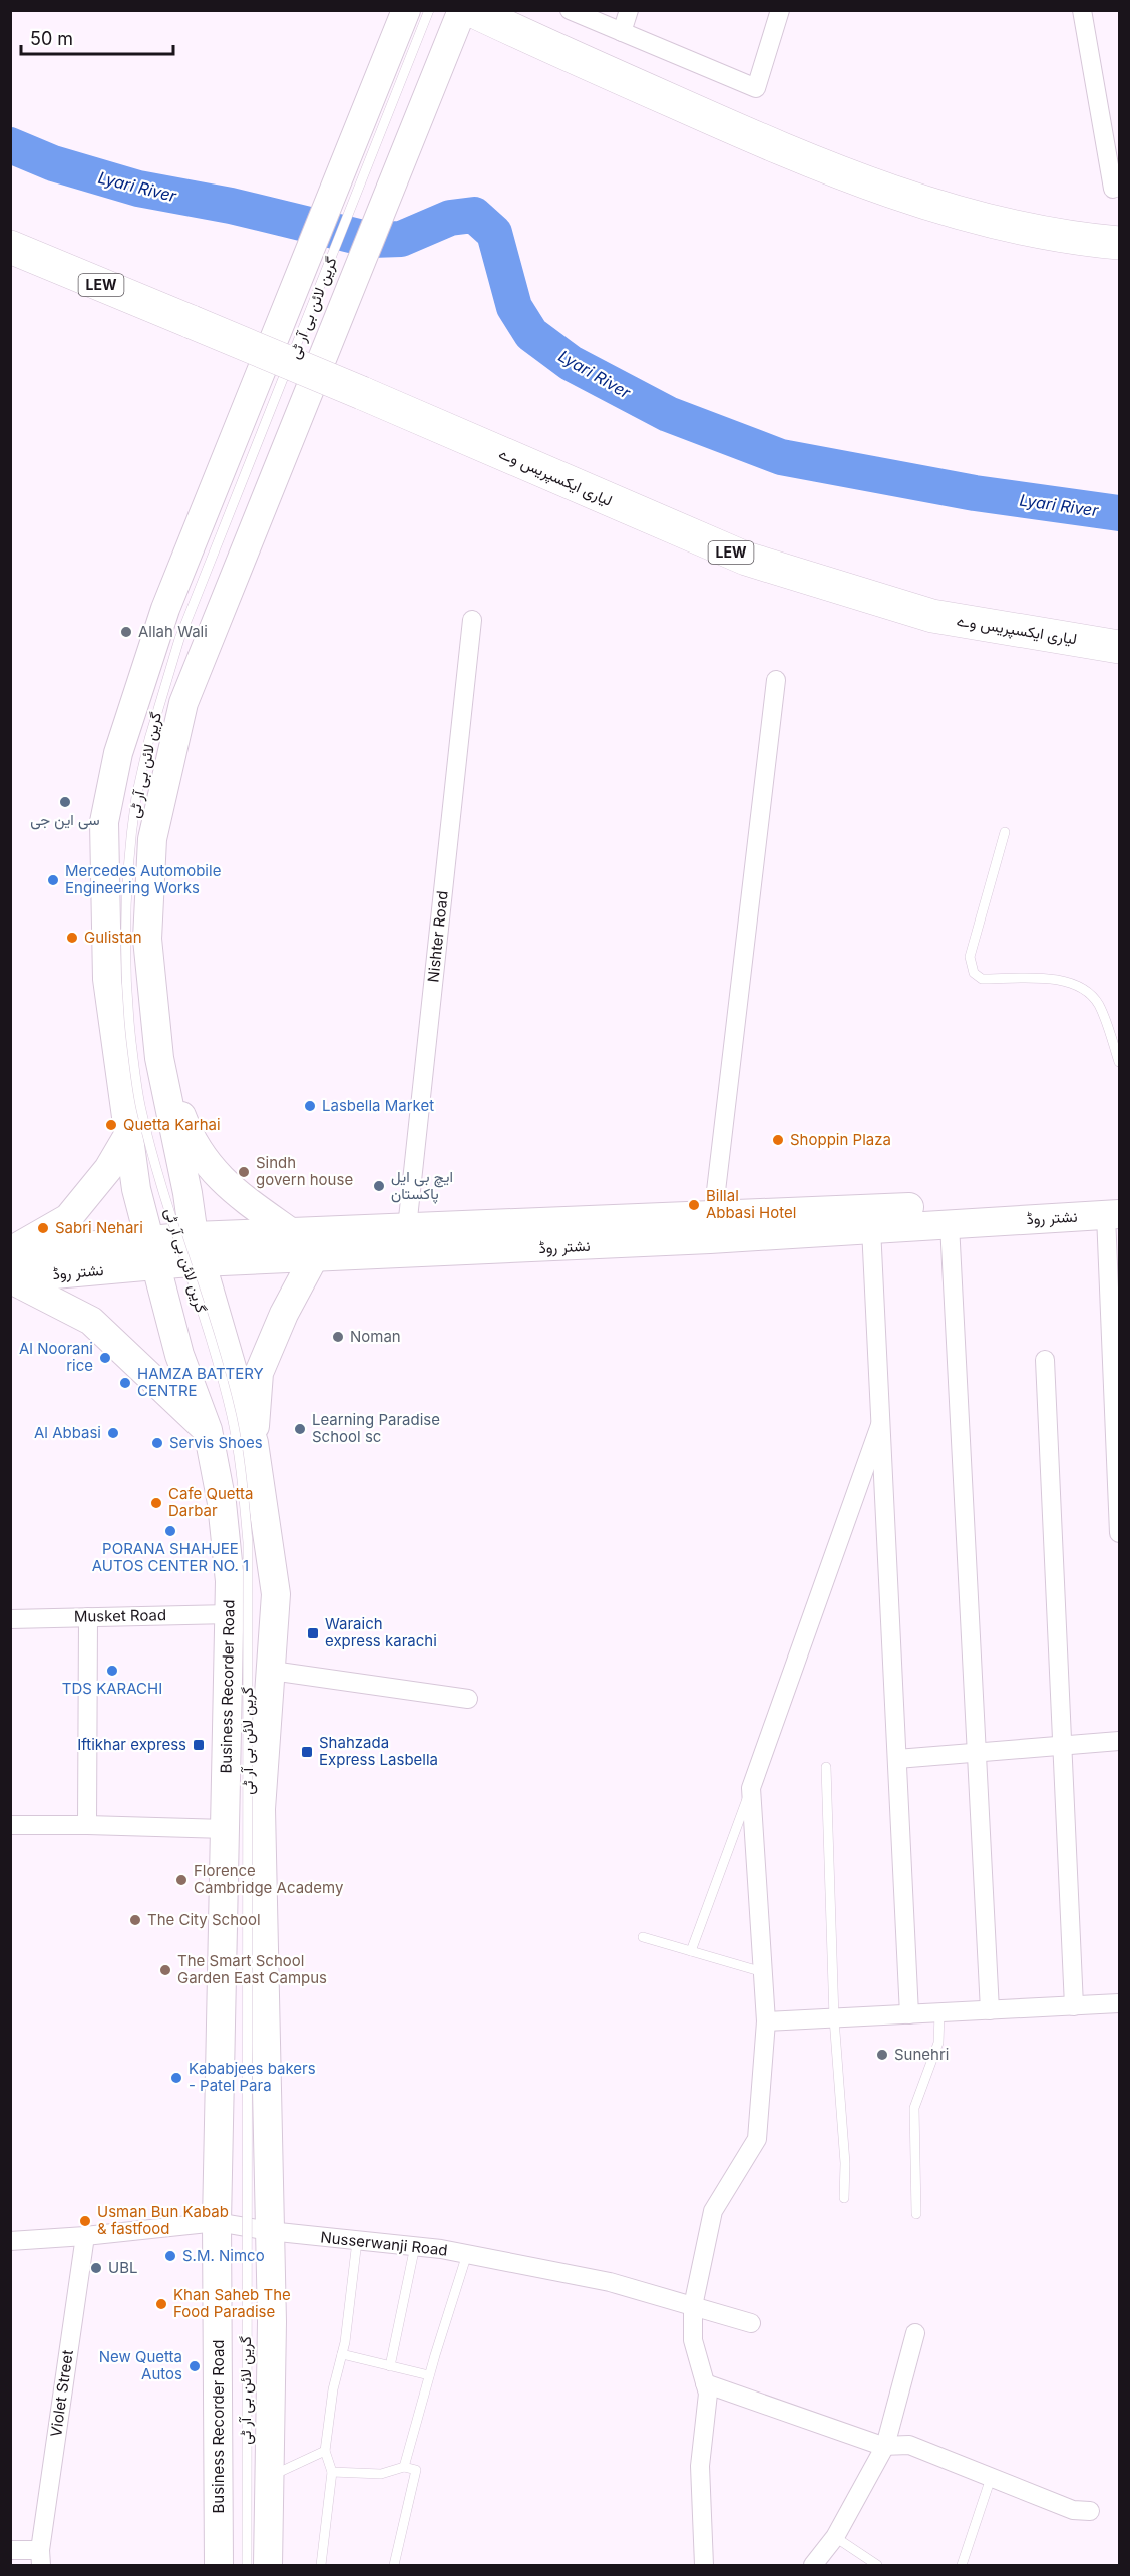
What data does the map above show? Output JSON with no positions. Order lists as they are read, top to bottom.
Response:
{
  "streets": {
    "highway": ["LEW", "لیاری ایکسپریس وے"],
    "main road": ["نشتر روڈ", "Business Recorder Road"],
    "street": [
      "Nishter Road",
      "Musket Road",
      "Nusserwanji Road",
      "Violet Street"
    ],
    "lane": ["گرین لائن بی آر ٹی"]
  },
  "crossings": [
    ["Nishter Road", "نشتر روڈ"],
    ["نشتر روڈ", "Business Recorder Road"],
    ["Musket Road", "Business Recorder Road"],
    ["Business Recorder Road", "Nusserwanji Road"],
    ["Nusserwanji Road", "Violet Street"]
  ],
  "water": ["Lyari River"],
  "places": {
    "other": [
      "Allah Wali",
      "سی این جی",
      "Mercedes Automobile Engineering Works",
      "Gulistan",
      "Lasbella Market",
      "Quetta Karhai",
      "Shoppin Plaza",
      "Sindh govern house",
      "ایچ بی ایل پاکستان",
      "Billal Abbasi Hotel",
      "Sabri Nehari",
      "Noman",
      "Al Noorani rice",
      "HAMZA BATTERY CENTRE",
      "Learning Paradise School sc",
      "Al Abbasi",
      "Servis Shoes",
      "Cafe Quetta Darbar",
      "PORANA SHAHJEE AUTOS CENTER NO. 1",
      "TDS KARACHI",
      "Florence Cambridge Academy",
      "The City School",
      "The Smart School Garden East Campus",
      "Sunehri",
      "Kababjees bakers - Patel Para",
      "Usman Bun Kabab & fastfood",
      "S.M. Nimco",
      "UBL",
      "Khan Saheb The Food Paradise",
      "New Quetta Autos"
    ],
    "transit": ["Waraich express karachi", "Iftikhar express", "Shahzada Express Lasbella"]
  },
  "scale_bar": "50 m"
}
